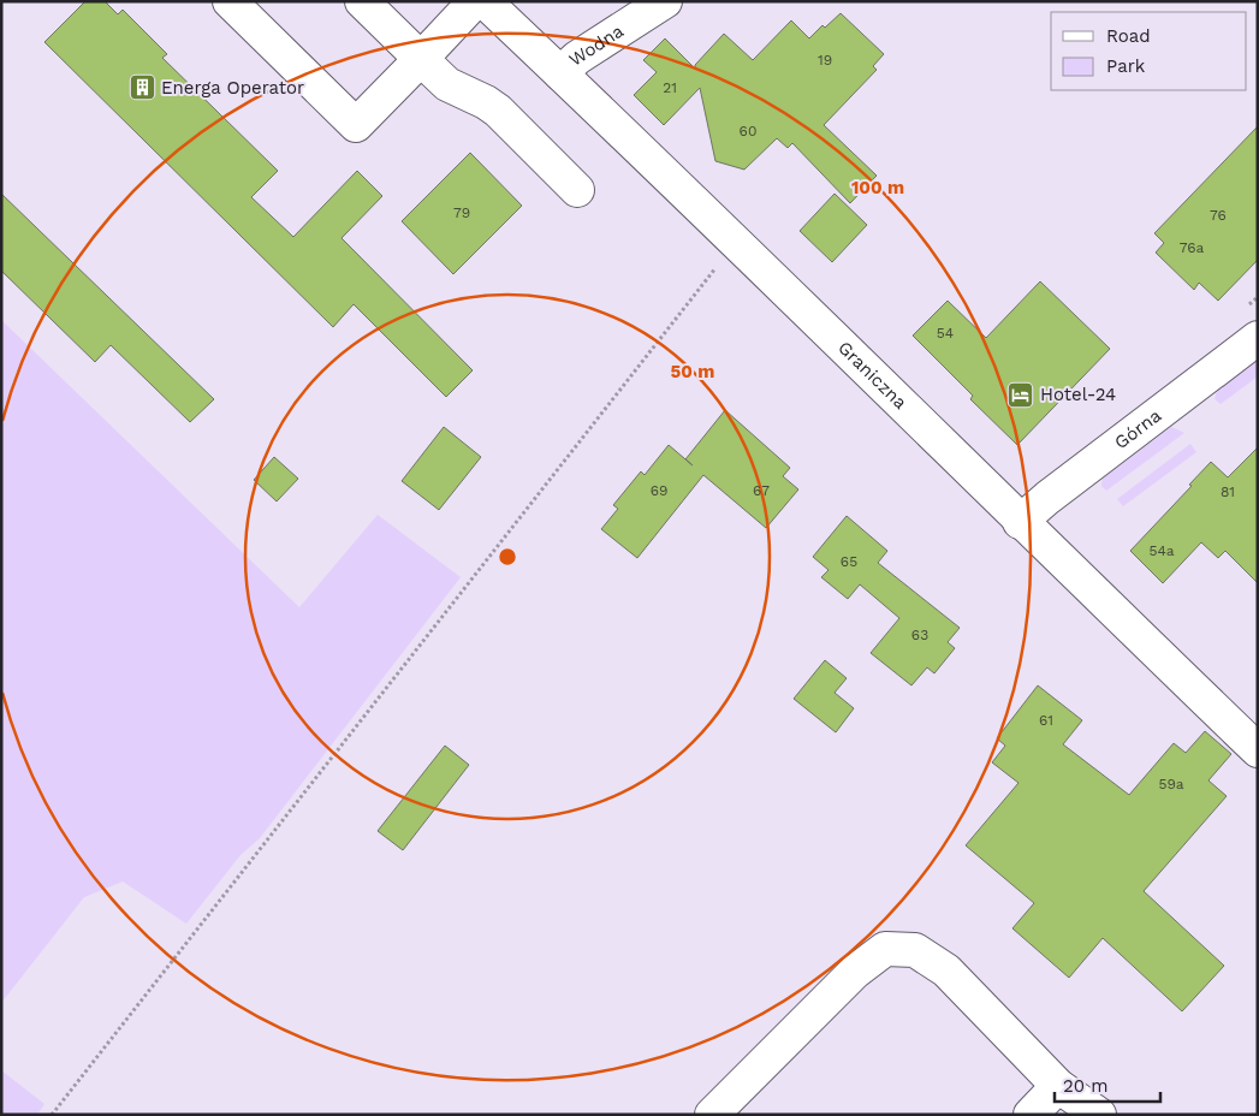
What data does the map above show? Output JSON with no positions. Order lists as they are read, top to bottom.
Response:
{
  "streets": {
    "street": ["Wodna", "Graniczna", "Górna"]
  },
  "crossings": [
    ["Wodna", "Graniczna"],
    ["Graniczna", "Górna"]
  ],
  "places": {
    "building": ["Energa Operator"],
    "hotel": ["Hotel-24"]
  },
  "house_numbers": [
    "19",
    "21",
    "60",
    "79",
    "76",
    "76a",
    "54",
    "69",
    "67",
    "81",
    "54a",
    "65",
    "63",
    "61",
    "59a"
  ],
  "legend": ["Road", "Park"],
  "scale_bar": "20 m",
  "rings": ["100 m", "50 m"]
}
